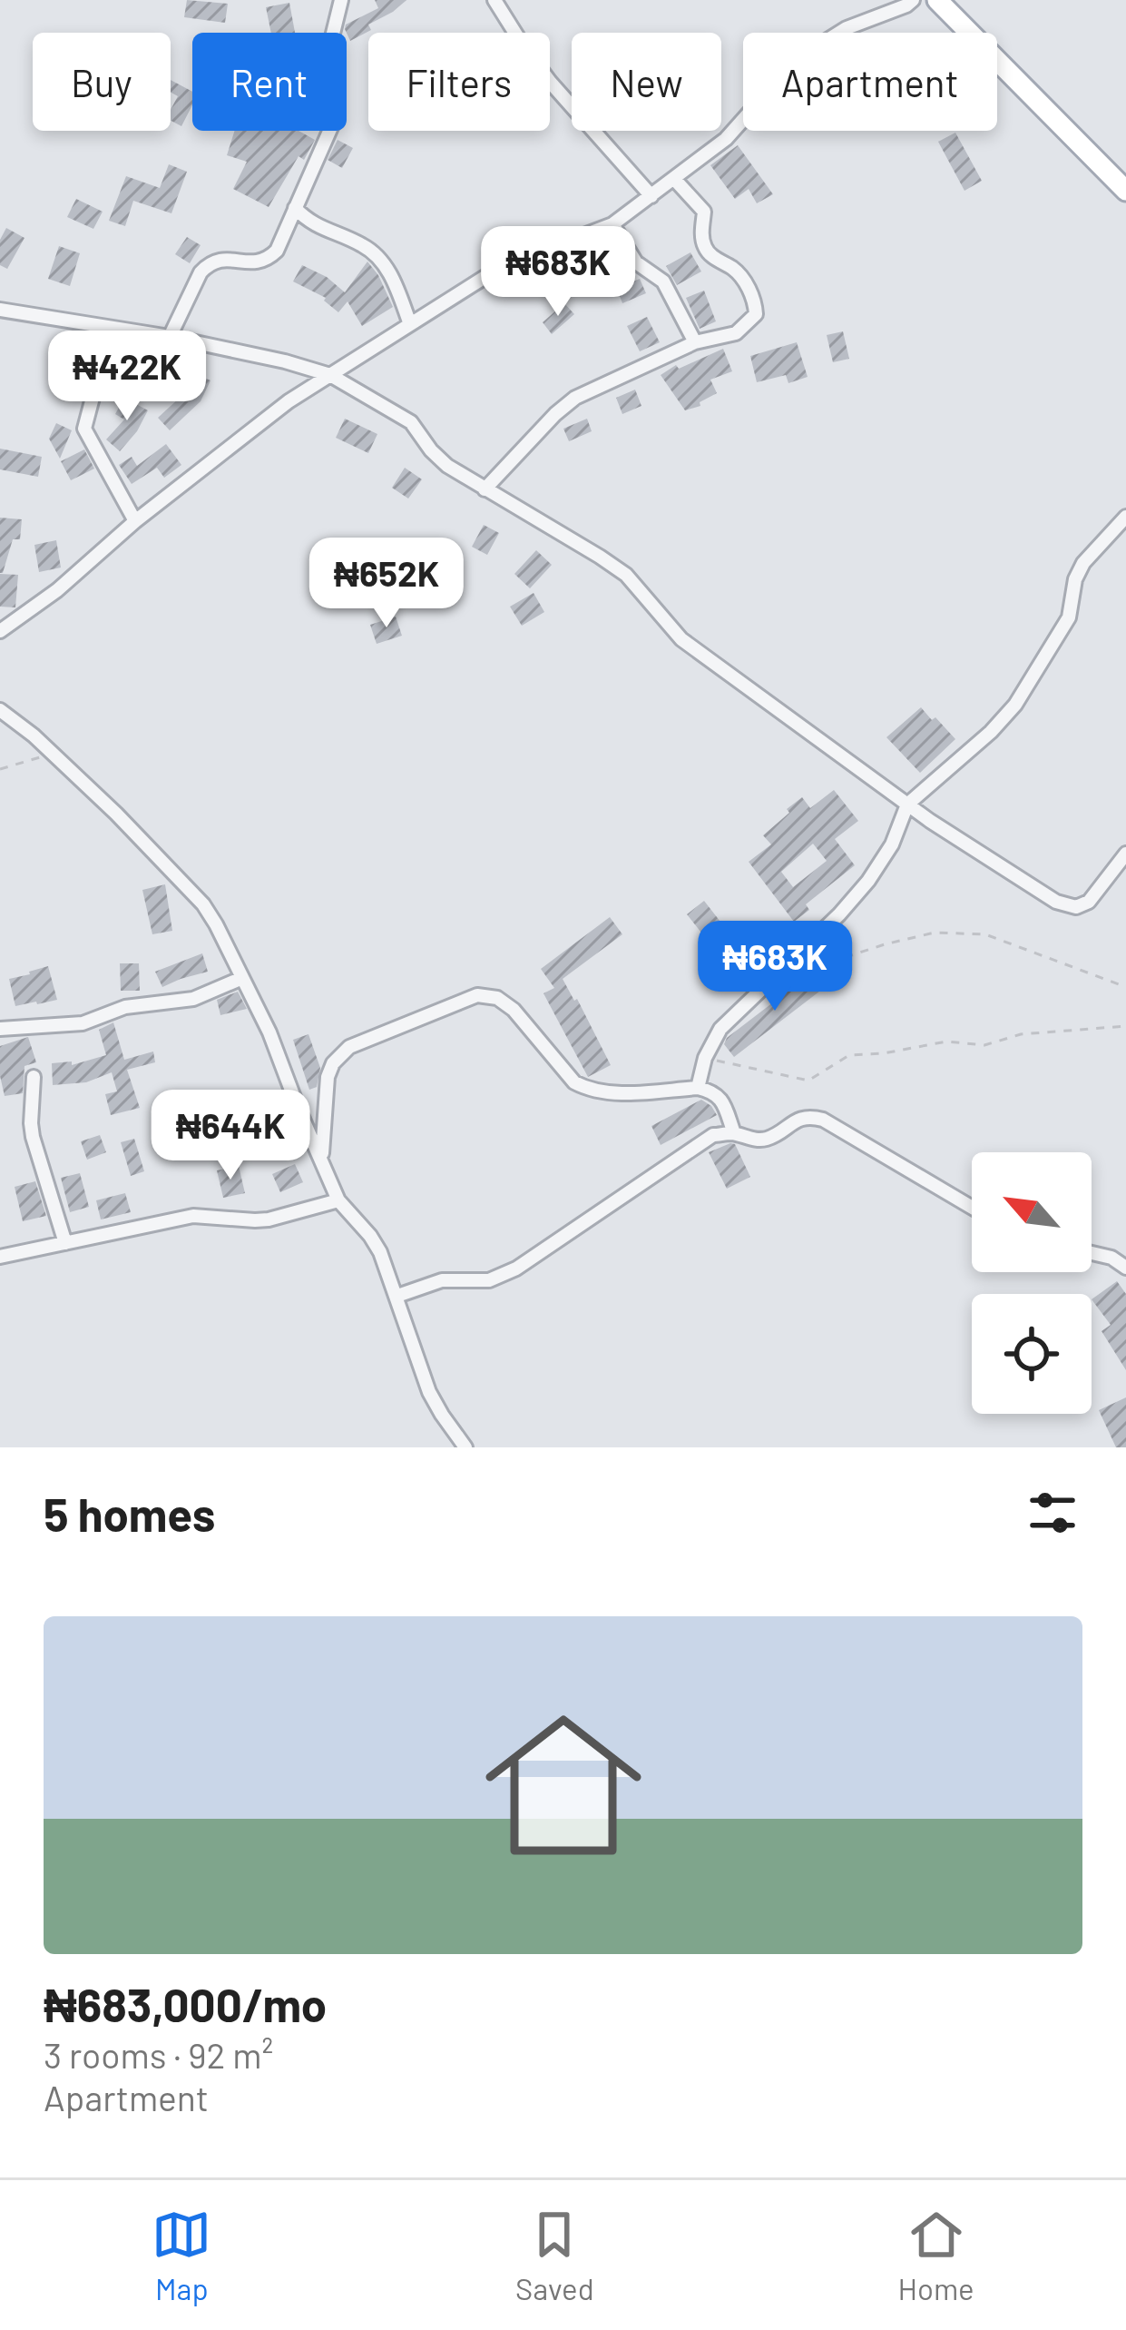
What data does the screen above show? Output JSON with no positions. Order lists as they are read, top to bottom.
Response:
{
  "north": "top left",
  "page": {
    "chip": [
      "Buy",
      "Rent",
      "Filters",
      "New",
      "Apartment"
    ],
    "price": [
      "₦683K",
      "₦422K",
      "₦652K",
      "₦683K",
      "₦644K"
    ],
    "heading": "5 homes",
    "list": [
      {
        "name": "₦683,000/mo",
        "note": "3 rooms · 92 m² · Apartment"
      }
    ],
    "tabs": ["Map", "Saved", "Home"]
  }
}
